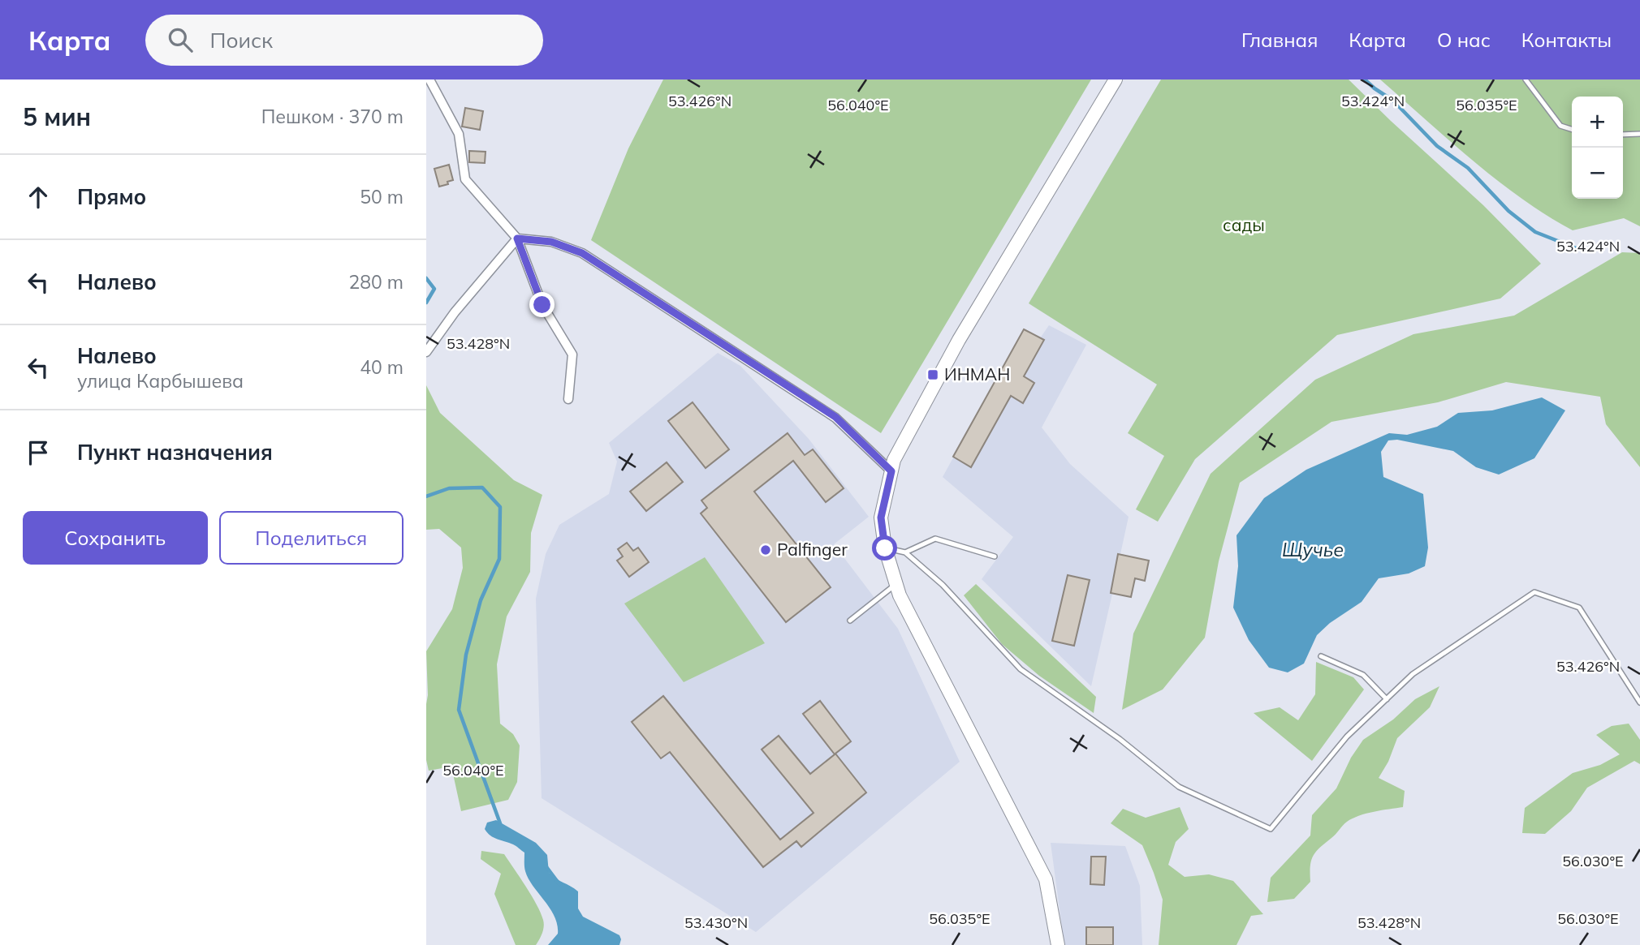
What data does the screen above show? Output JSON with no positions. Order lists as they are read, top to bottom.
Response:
{
  "water": ["Щучье"],
  "parks": ["сады"],
  "places": {
    "transit": ["ИНМАН"],
    "other": ["Palfinger"]
  },
  "page": {
    "header": "Карта",
    "search": "Поиск",
    "nav": [
      "Главная",
      "Карта",
      "О нас",
      "Контакты"
    ],
    "heading": ["5 мин", "Пешком · 370 m"],
    "map_buttons": ["+", "−"],
    "list": [
      ["Прямо", "50 m"],
      ["Налево", "280 m"],
      ["Налево", "улица Карбышева", "40 m"],
      "Пункт назначения"
    ],
    "buttons": ["Сохранить", "Поделиться"]
  },
  "coordinates": [
    "53.426°N",
    "53.424°N",
    "56.040°E",
    "56.035°E",
    "53.428°N",
    "56.030°E",
    "53.430°N"
  ]
}
